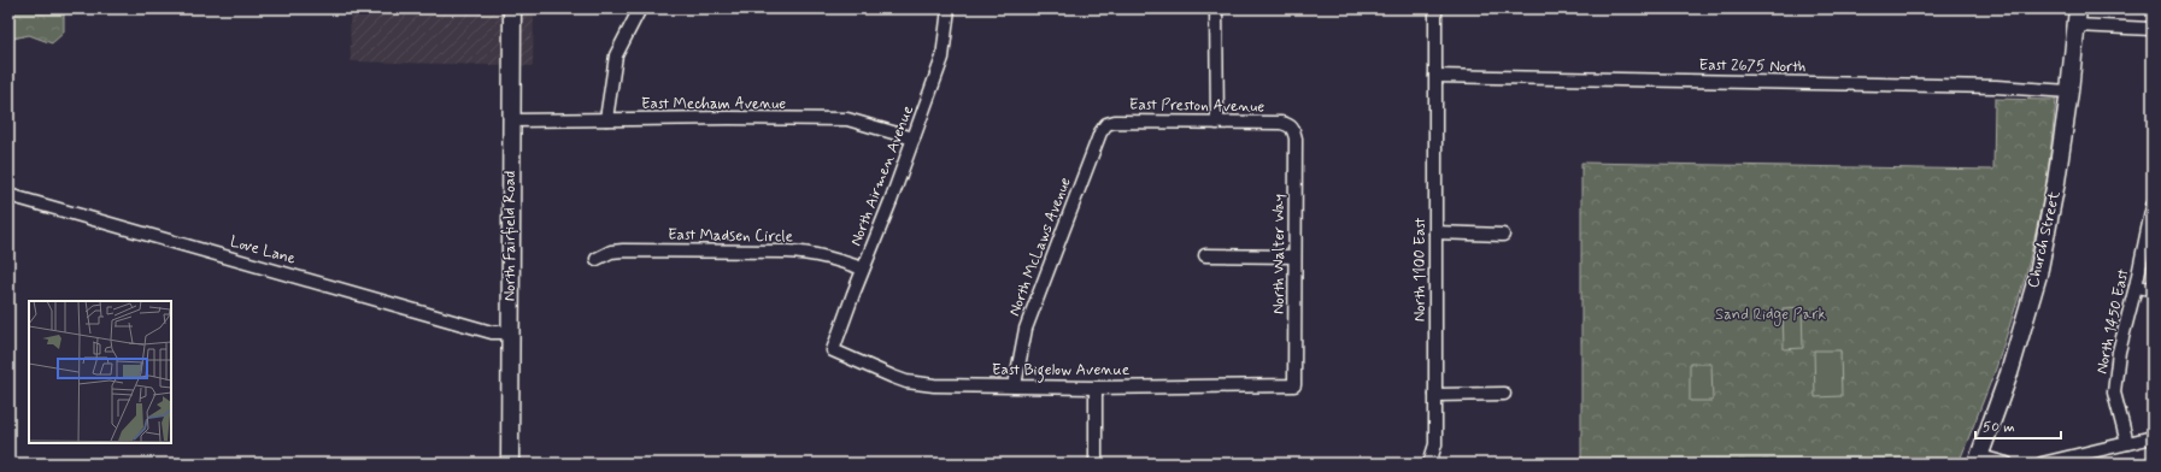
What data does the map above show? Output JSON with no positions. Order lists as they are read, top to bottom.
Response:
{
  "streets": {
    "street": [
      "East 2675 North",
      "East Mecham Avenue",
      "East Preston Avenue",
      "North Airmen Avenue",
      "North Fairfield Road",
      "East Madsen Circle",
      "Church Street",
      "North McLaws Avenue",
      "Love Lane",
      "North Walter Way",
      "North 1100 East",
      "North 1450 East",
      "East Bigelow Avenue"
    ]
  },
  "crossings": [
    ["East 2675 North", "Church Street"],
    ["East 2675 North", "North 1100 East"],
    ["East Mecham Avenue", "North Airmen Avenue"],
    ["East Mecham Avenue", "North Fairfield Road"],
    ["East Preston Avenue", "North McLaws Avenue"],
    ["East Preston Avenue", "North Walter Way"],
    ["North Airmen Avenue", "East Madsen Circle"],
    ["North Airmen Avenue", "East Bigelow Avenue"],
    ["North Fairfield Road", "Love Lane"],
    ["North McLaws Avenue", "East Bigelow Avenue"],
    ["North Walter Way", "East Bigelow Avenue"]
  ],
  "parks": ["Sand Ridge Park"],
  "scale_bar": "50 m"
}
